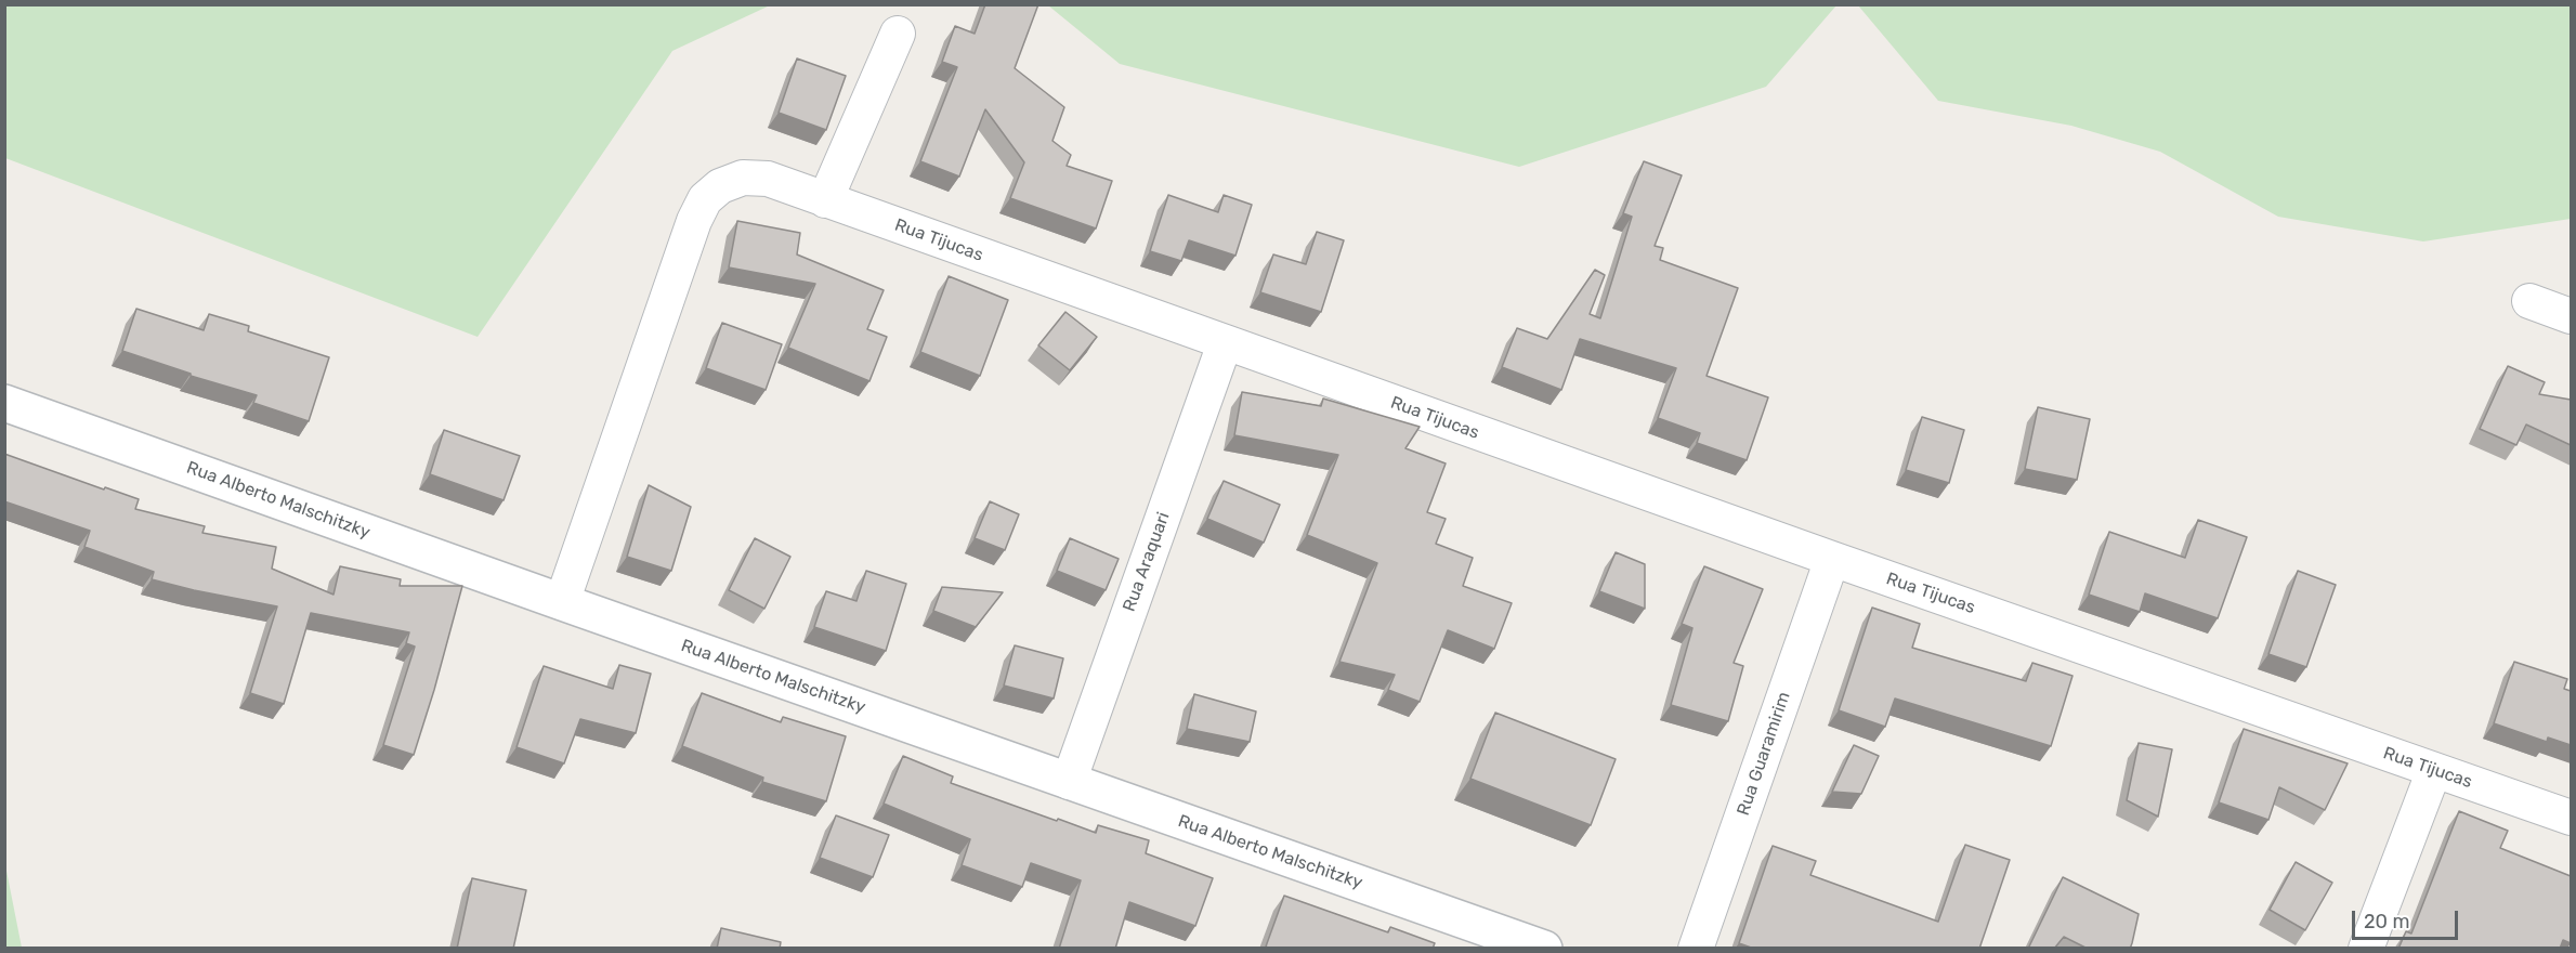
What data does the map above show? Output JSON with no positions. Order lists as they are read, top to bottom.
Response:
{
  "streets": {
    "street": [
      "Rua Tijucas",
      "Rua Alberto Malschitzky",
      "Rua Araquari",
      "Rua Guaramirim"
    ]
  },
  "crossings": [
    ["Rua Tijucas", "Rua Alberto Malschitzky"],
    ["Rua Tijucas", "Rua Araquari"],
    ["Rua Tijucas", "Rua Guaramirim"],
    ["Rua Alberto Malschitzky", "Rua Araquari"]
  ],
  "scale_bar": "20 m"
}
